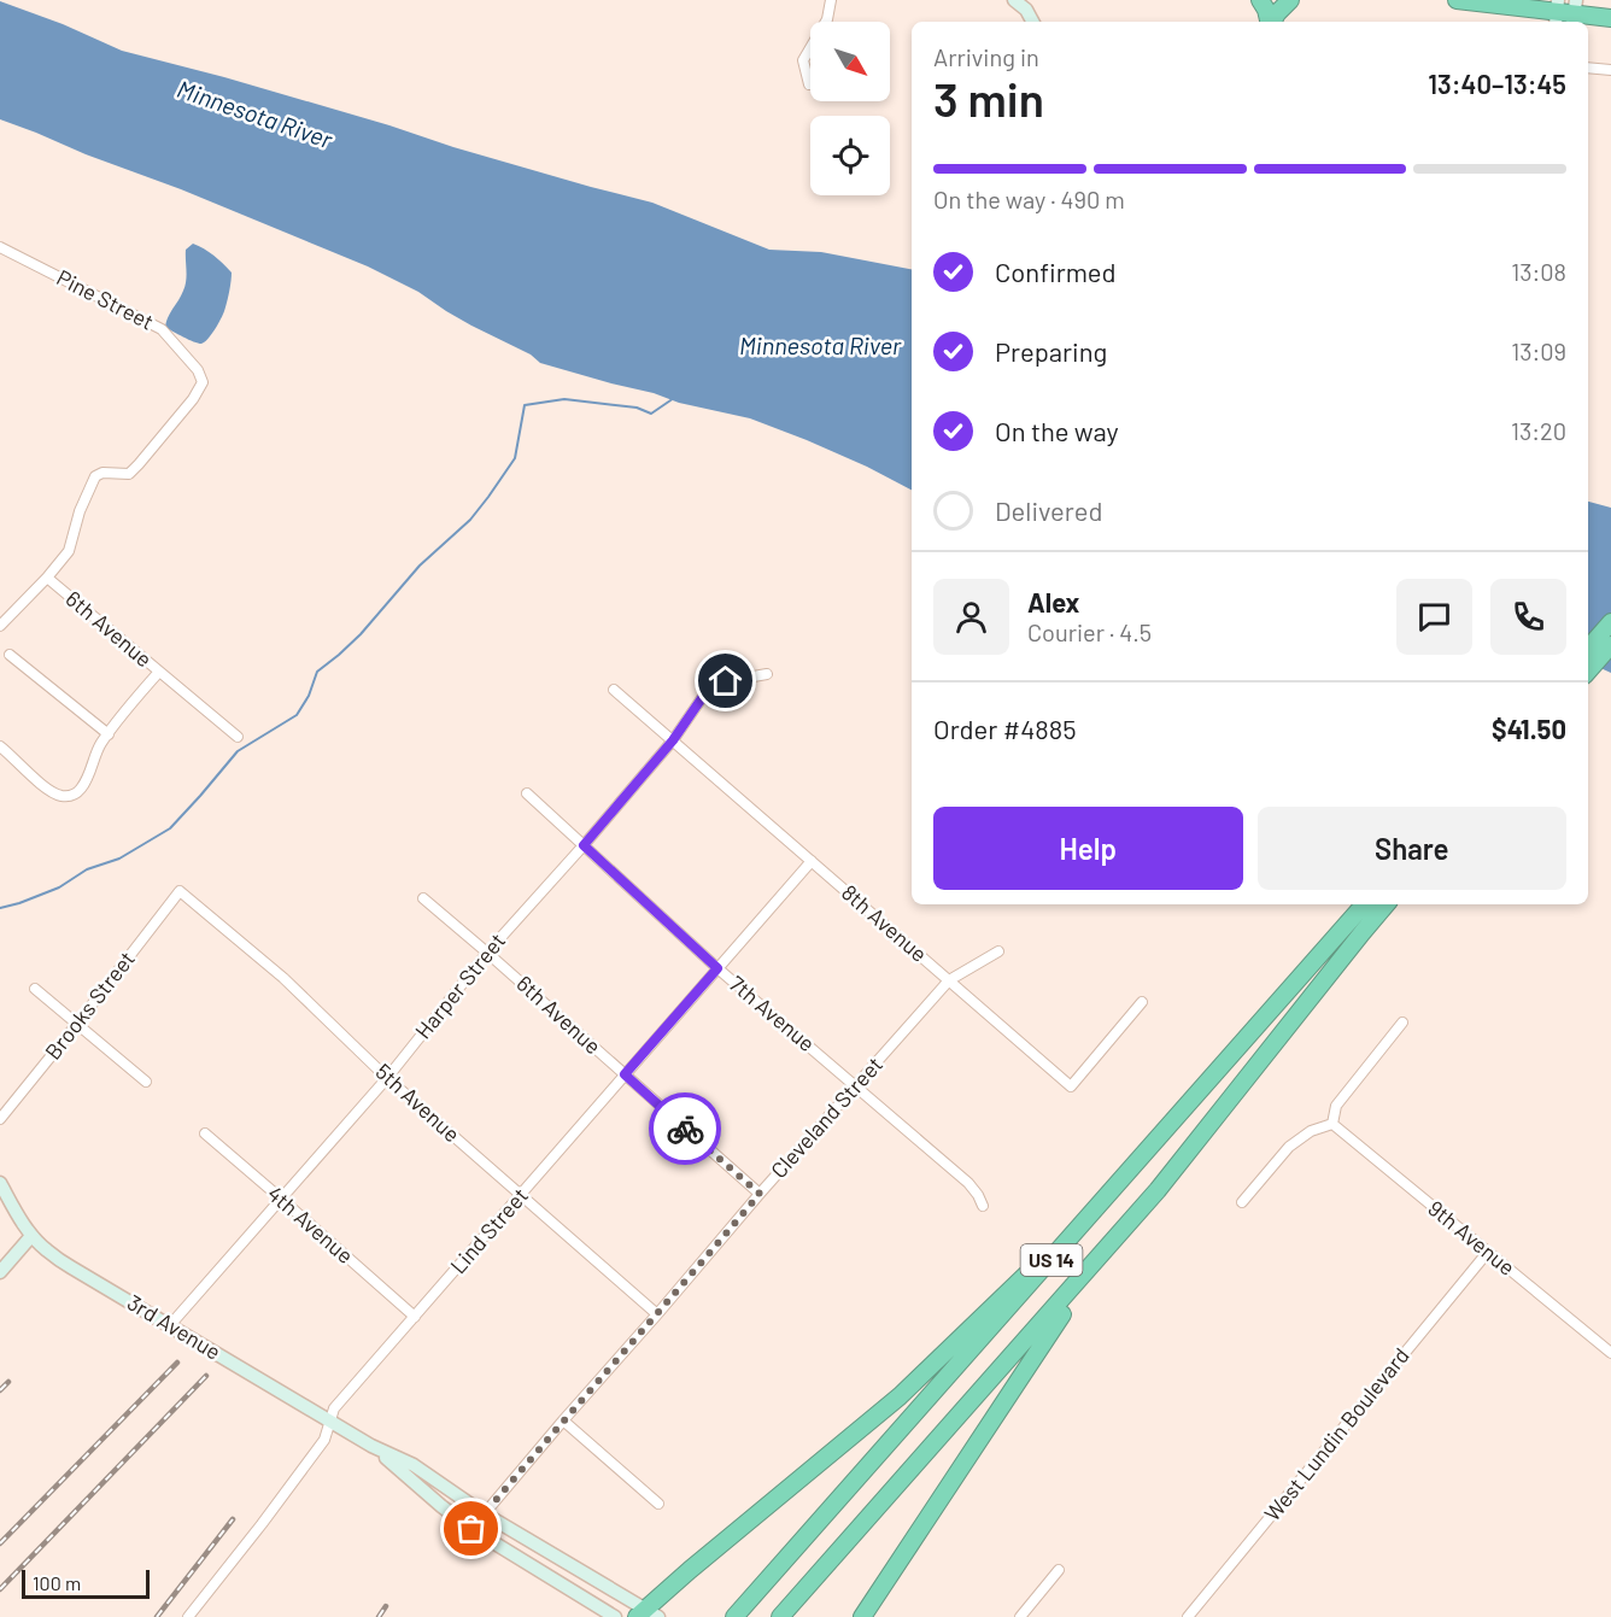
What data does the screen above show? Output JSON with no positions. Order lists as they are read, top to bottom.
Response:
{
  "streets": {
    "highway": ["US 14"],
    "street": [
      "Pine Street",
      "6th Avenue",
      "8th Avenue",
      "Harper Street",
      "Brooks Street",
      "7th Avenue",
      "5th Avenue",
      "Cleveland Street",
      "4th Avenue",
      "Lind Street",
      "9th Avenue",
      "3rd Avenue",
      "West Lundin Boulevard"
    ]
  },
  "crossings": [
    ["Pine Street", "6th Avenue"],
    ["6th Avenue", "Harper Street"],
    ["6th Avenue", "Cleveland Street"],
    ["6th Avenue", "Lind Street"],
    ["8th Avenue", "Harper Street"],
    ["8th Avenue", "Cleveland Street"],
    ["8th Avenue", "Lind Street"],
    ["Harper Street", "7th Avenue"],
    ["Harper Street", "5th Avenue"],
    ["Harper Street", "4th Avenue"],
    ["Harper Street", "3rd Avenue"],
    ["Brooks Street", "5th Avenue"],
    ["7th Avenue", "Cleveland Street"],
    ["7th Avenue", "Lind Street"],
    ["5th Avenue", "Cleveland Street"],
    ["5th Avenue", "Lind Street"],
    ["Cleveland Street", "3rd Avenue"],
    ["4th Avenue", "Lind Street"],
    ["Lind Street", "3rd Avenue"],
    ["9th Avenue", "West Lundin Boulevard"]
  ],
  "water": ["Minnesota River"],
  "scale_bar": "100 m",
  "north": "bottom right",
  "page": {
    "heading": ["3 min", "Arriving in", "13:40–13:45"],
    "panel": [
      "Alex",
      "Courier · 4.5",
      "Order #4885",
      "$41.50"
    ],
    "bar": "On the way · 490 m",
    "list": [
      ["Confirmed", "13:08"],
      ["Preparing", "13:09"],
      ["On the way", "13:20"],
      "Delivered"
    ],
    "buttons": ["Help", "Share"],
    "scale": "100 m"
  }
}
